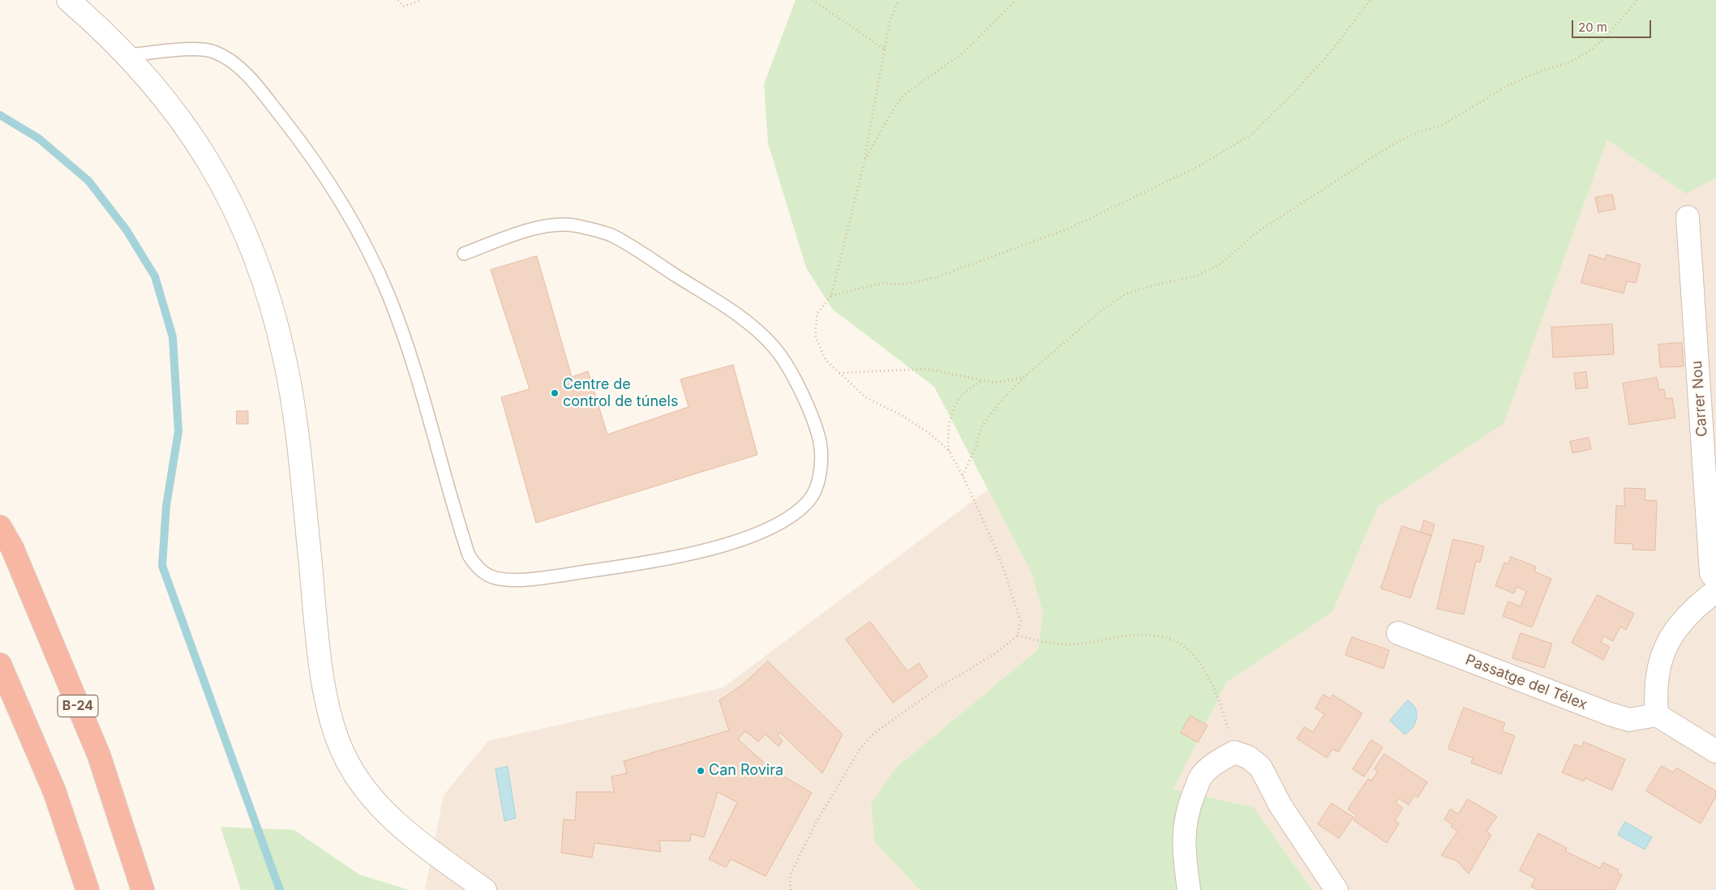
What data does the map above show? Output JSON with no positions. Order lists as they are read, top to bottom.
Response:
{
  "streets": {
    "highway": ["B-24"],
    "street": ["Carrer Nou", "Passatge del Télex"]
  },
  "places": ["Centre de control de túnels", "Can Rovira"],
  "scale_bar": "20 m"
}
